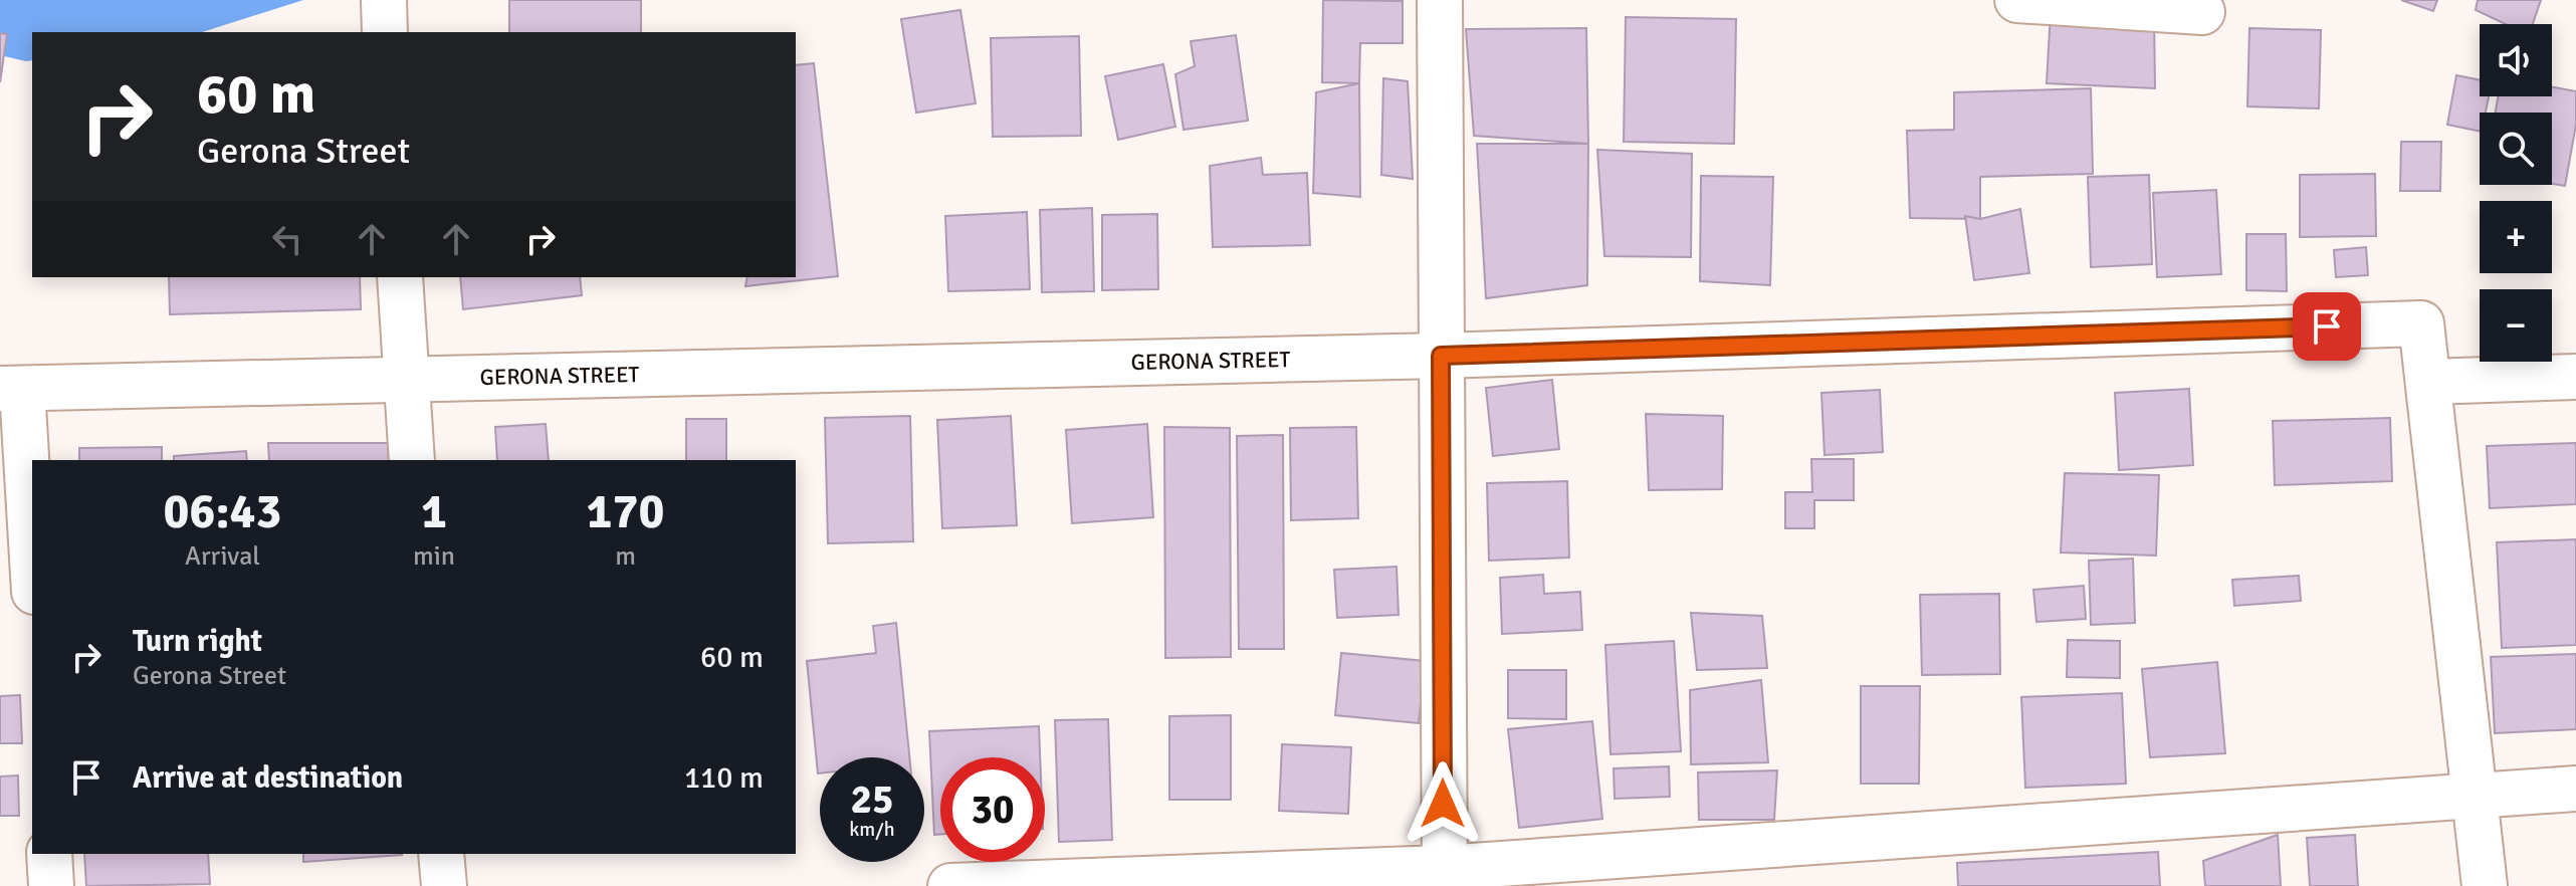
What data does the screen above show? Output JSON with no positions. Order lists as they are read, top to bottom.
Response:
{
  "streets": {
    "street": ["GERONA STREET"]
  },
  "page": {
    "map_buttons": ["+", "−"],
    "turn": ["60 m", "Gerona Street"],
    "eta": [
      "06:43",
      "Arrival",
      "1",
      "min",
      "170",
      "m"
    ],
    "list": [
      {
        "name": "Turn right",
        "note": "Gerona Street",
        "value": "60 m"
      },
      {
        "name": "Arrive at destination",
        "value": "110 m"
      }
    ],
    "speed": "25 km/h",
    "limit": "30"
  }
}
